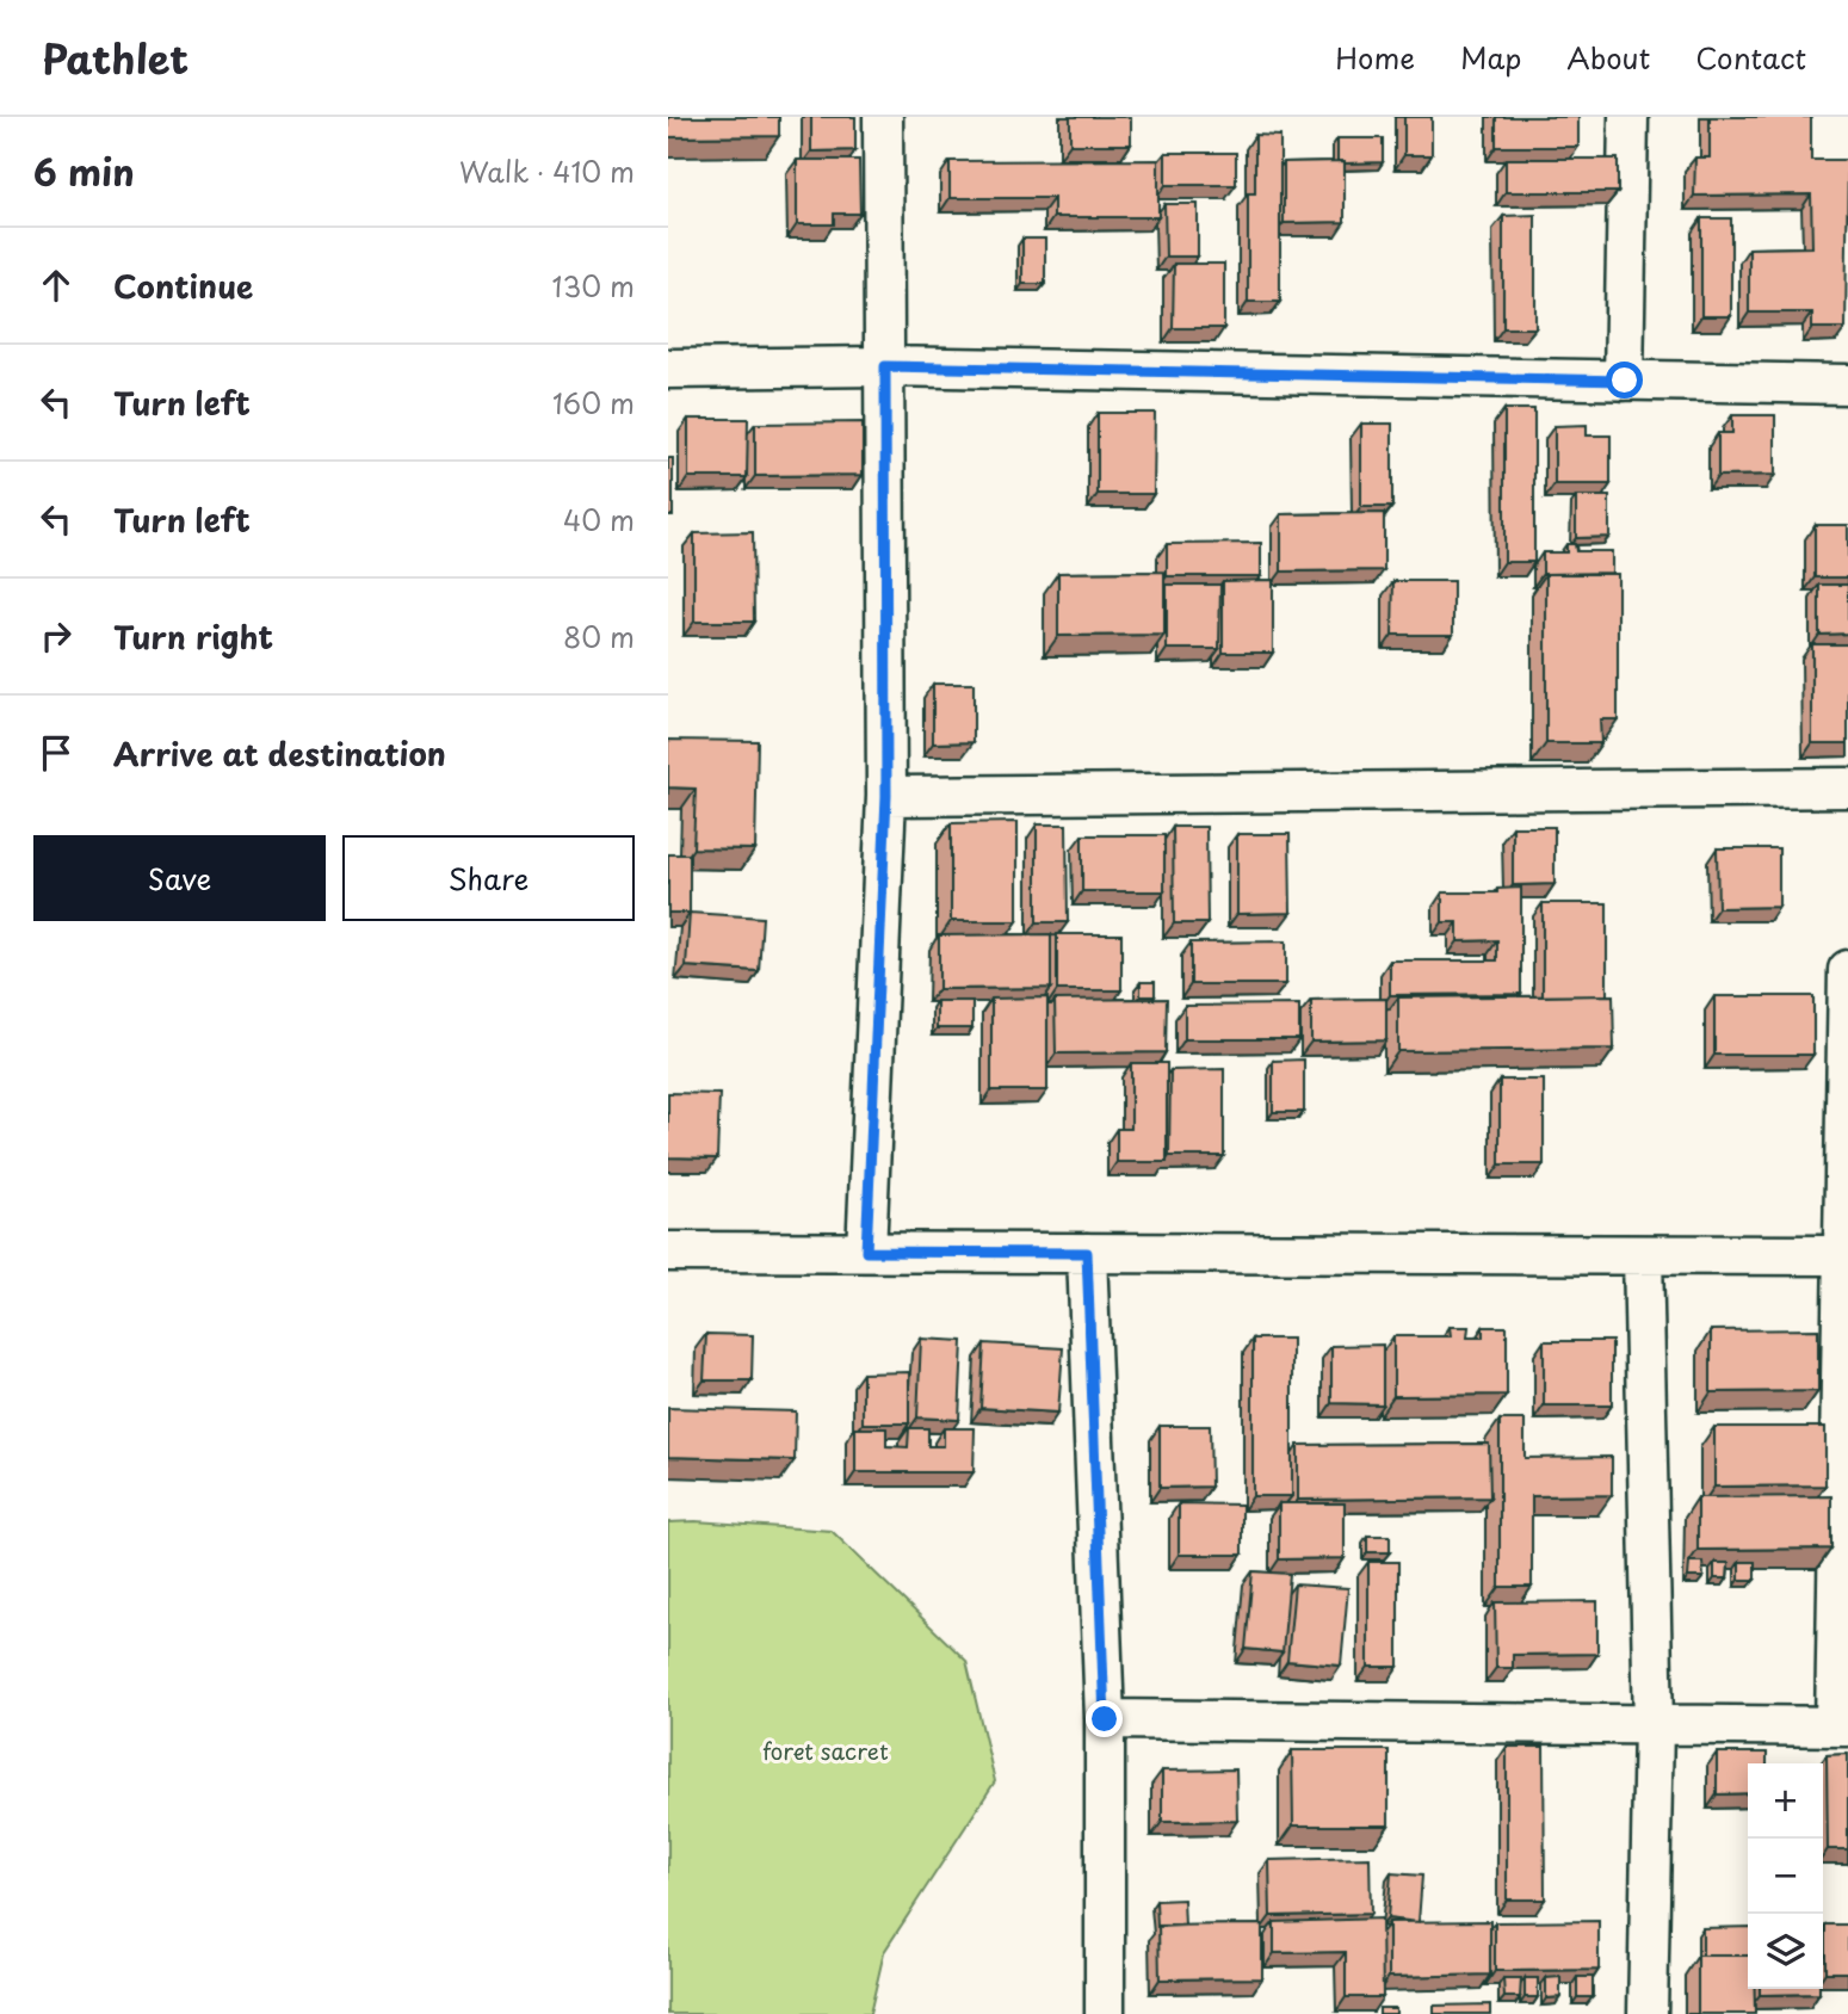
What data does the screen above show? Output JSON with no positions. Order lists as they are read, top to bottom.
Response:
{
  "parks": ["foret sacret"],
  "page": {
    "header": "Pathlet",
    "nav": [
      "Home",
      "Map",
      "About",
      "Contact"
    ],
    "heading": ["6 min", "Walk · 410 m"],
    "list": [
      ["Continue", "130 m"],
      ["Turn left", "160 m"],
      ["Turn left", "40 m"],
      ["Turn right", "80 m"],
      "Arrive at destination"
    ],
    "buttons": ["Save", "Share"],
    "map_buttons": ["+", "−"]
  }
}
